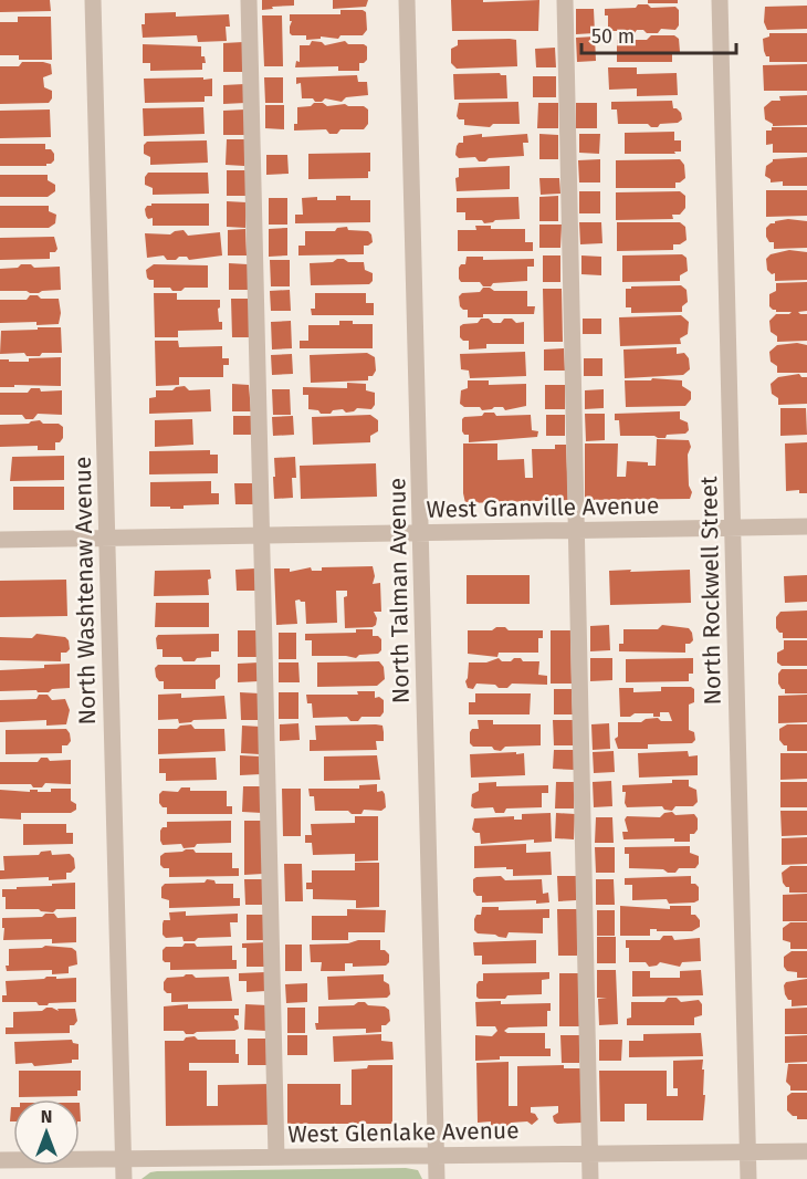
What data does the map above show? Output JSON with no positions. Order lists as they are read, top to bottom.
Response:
{
  "streets": {
    "street": [
      "West Granville Avenue",
      "North Washtenaw Avenue",
      "North Talman Avenue",
      "North Rockwell Street",
      "West Glenlake Avenue"
    ]
  },
  "crossings": [
    ["West Granville Avenue", "North Washtenaw Avenue"],
    ["West Granville Avenue", "North Talman Avenue"],
    ["West Granville Avenue", "North Rockwell Street"],
    ["North Washtenaw Avenue", "West Glenlake Avenue"],
    ["North Talman Avenue", "West Glenlake Avenue"],
    ["North Rockwell Street", "West Glenlake Avenue"]
  ],
  "scale_bar": "50 m",
  "north": "top"
}
